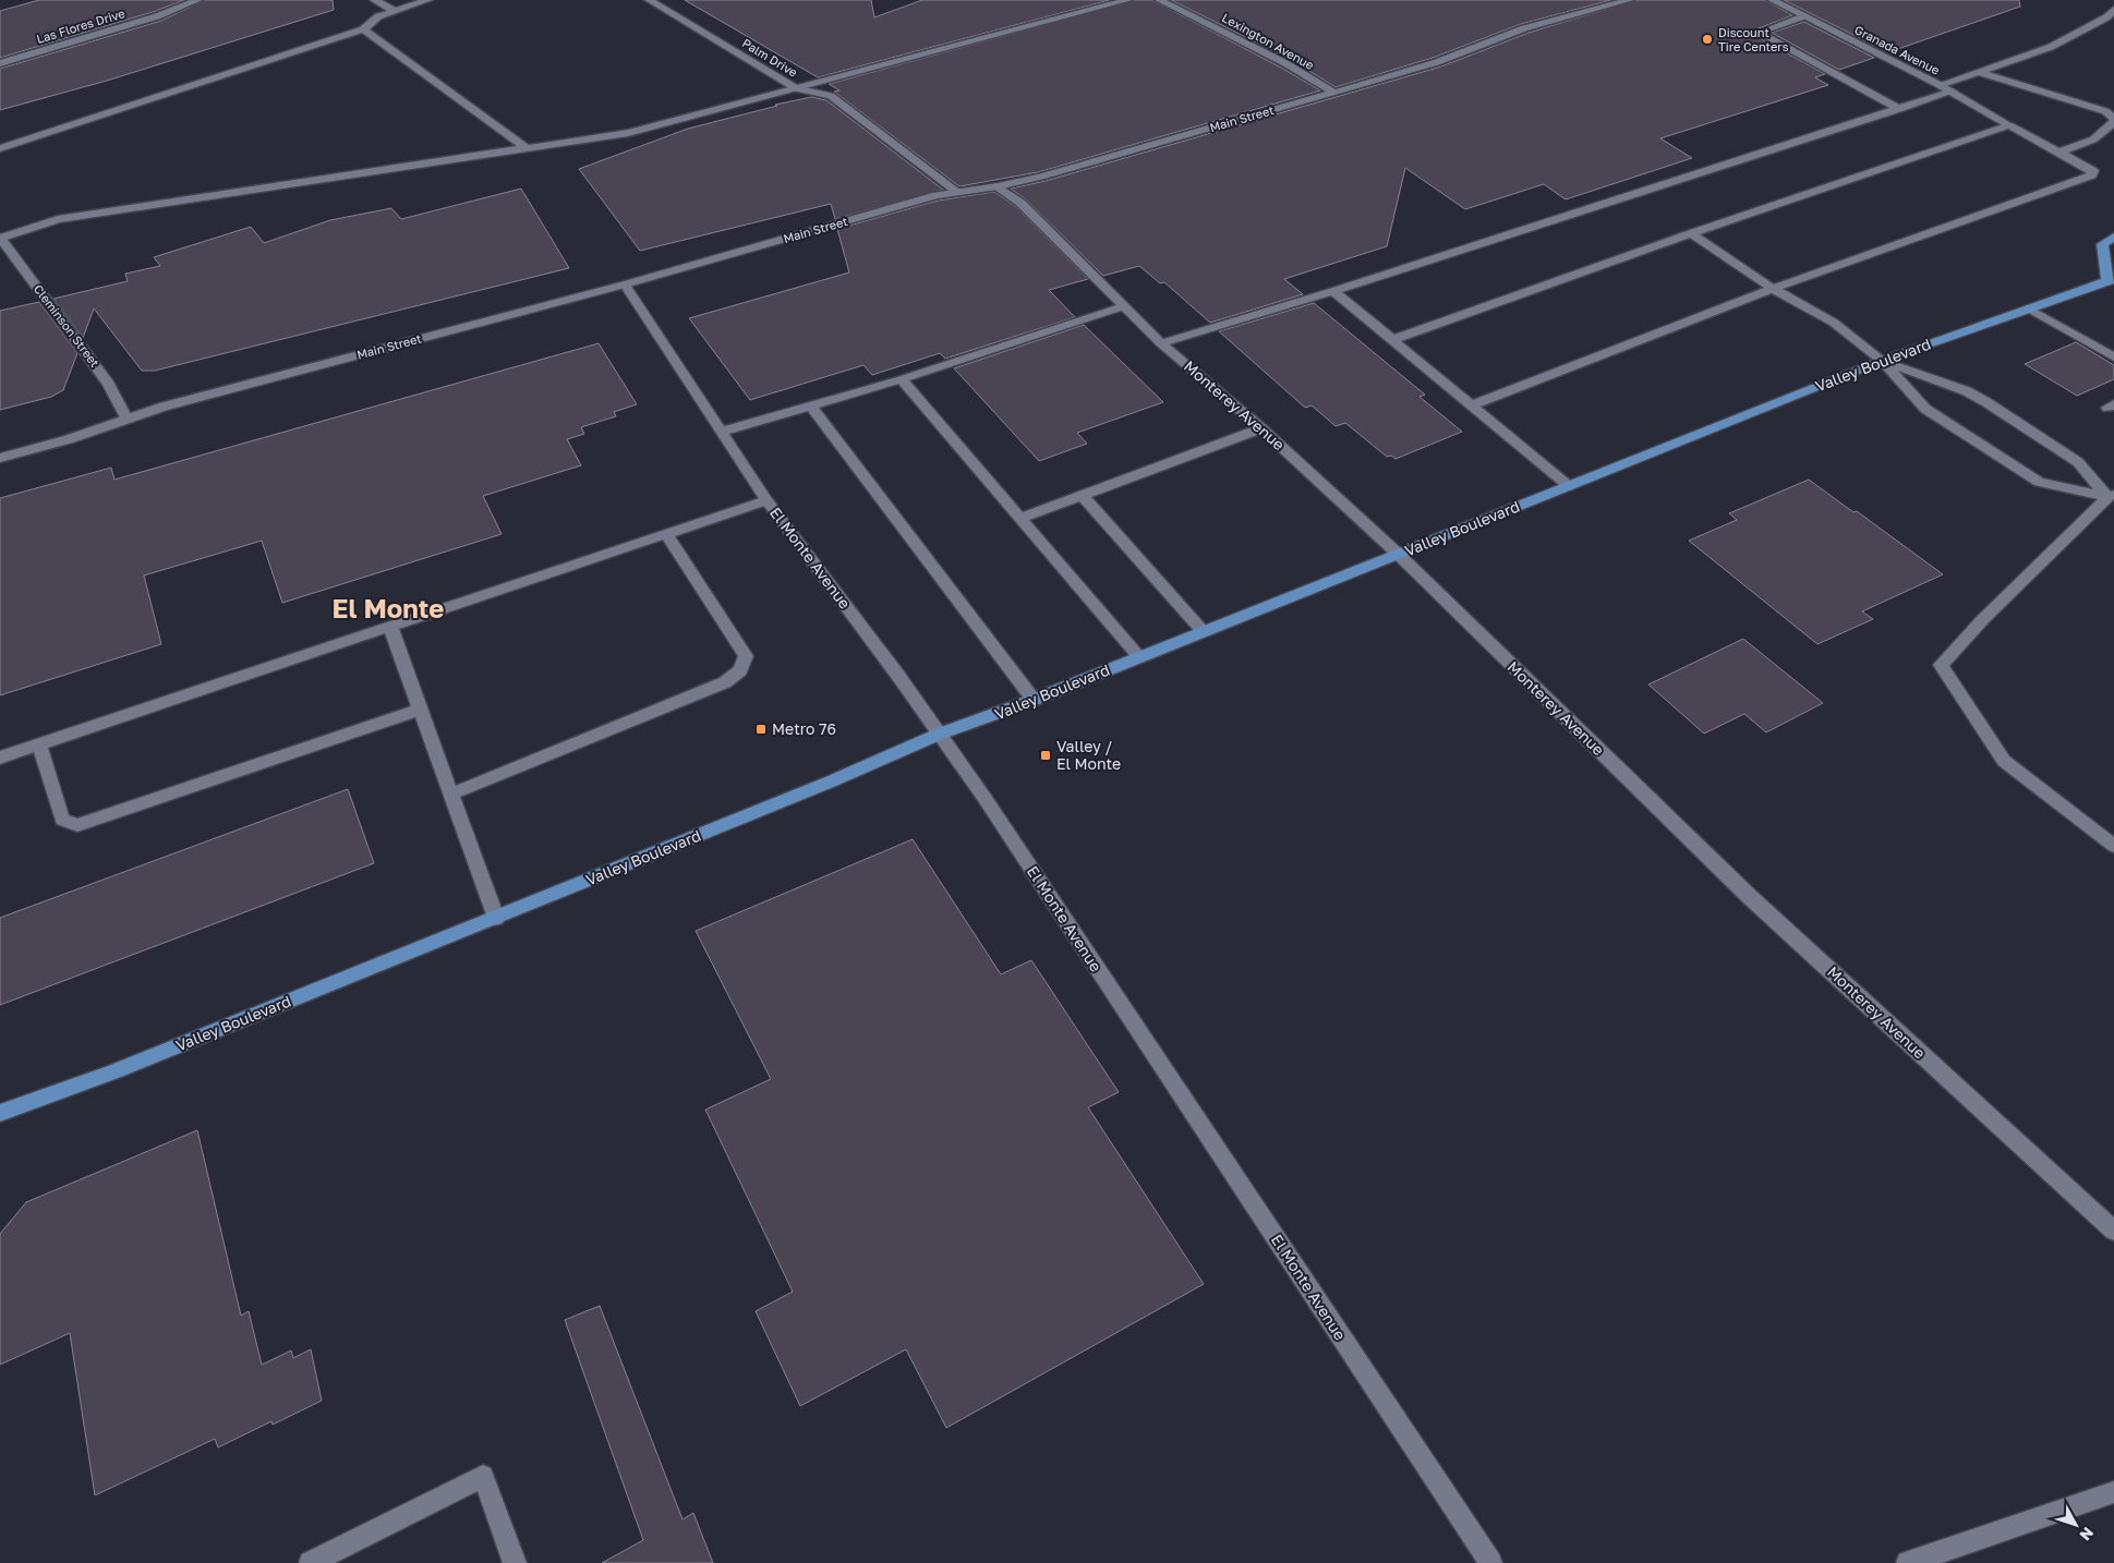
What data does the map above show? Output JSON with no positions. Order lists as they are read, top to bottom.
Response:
{
  "streets": {
    "main road": ["Valley Boulevard"],
    "street": [
      "Las Flores Drive",
      "Lexington Avenue",
      "Granada Avenue",
      "Palm Drive",
      "Main Street",
      "Cleminson Street",
      "Monterey Avenue",
      "El Monte Avenue"
    ]
  },
  "crossings": [
    ["Lexington Avenue", "Main Street"],
    ["Palm Drive", "Main Street"],
    ["Main Street", "Cleminson Street"],
    ["Main Street", "Monterey Avenue"],
    ["Main Street", "El Monte Avenue"],
    ["Valley Boulevard", "Monterey Avenue"],
    ["Valley Boulevard", "El Monte Avenue"]
  ],
  "districts": ["El Monte"],
  "places": {
    "other": ["Discount Tire Centers"],
    "transit": ["Metro 76", "Valley / El Monte"]
  },
  "north": "bottom right"
}
